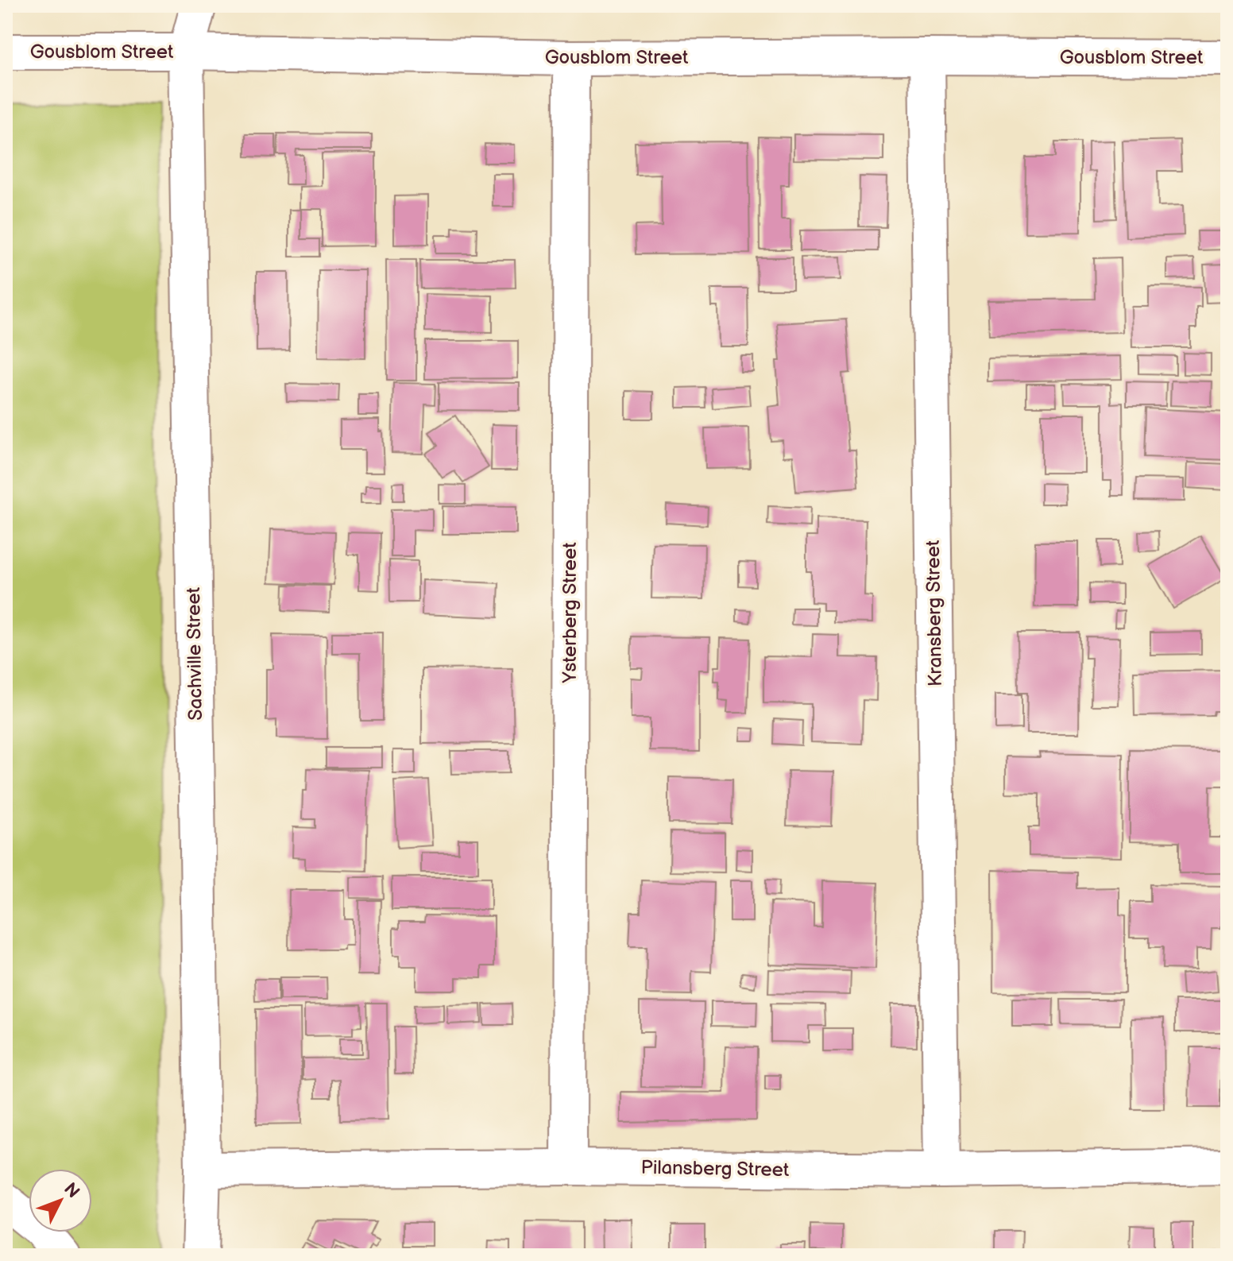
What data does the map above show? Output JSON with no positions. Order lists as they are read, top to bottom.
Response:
{
  "streets": {
    "street": [
      "Gousblom Street",
      "Ysterberg Street",
      "Kransberg Street",
      "Sachville Street",
      "Pilansberg Street"
    ]
  },
  "crossings": [
    ["Gousblom Street", "Ysterberg Street"],
    ["Gousblom Street", "Kransberg Street"],
    ["Gousblom Street", "Sachville Street"],
    ["Ysterberg Street", "Pilansberg Street"],
    ["Kransberg Street", "Pilansberg Street"],
    ["Sachville Street", "Pilansberg Street"]
  ],
  "north": "top right"
}
